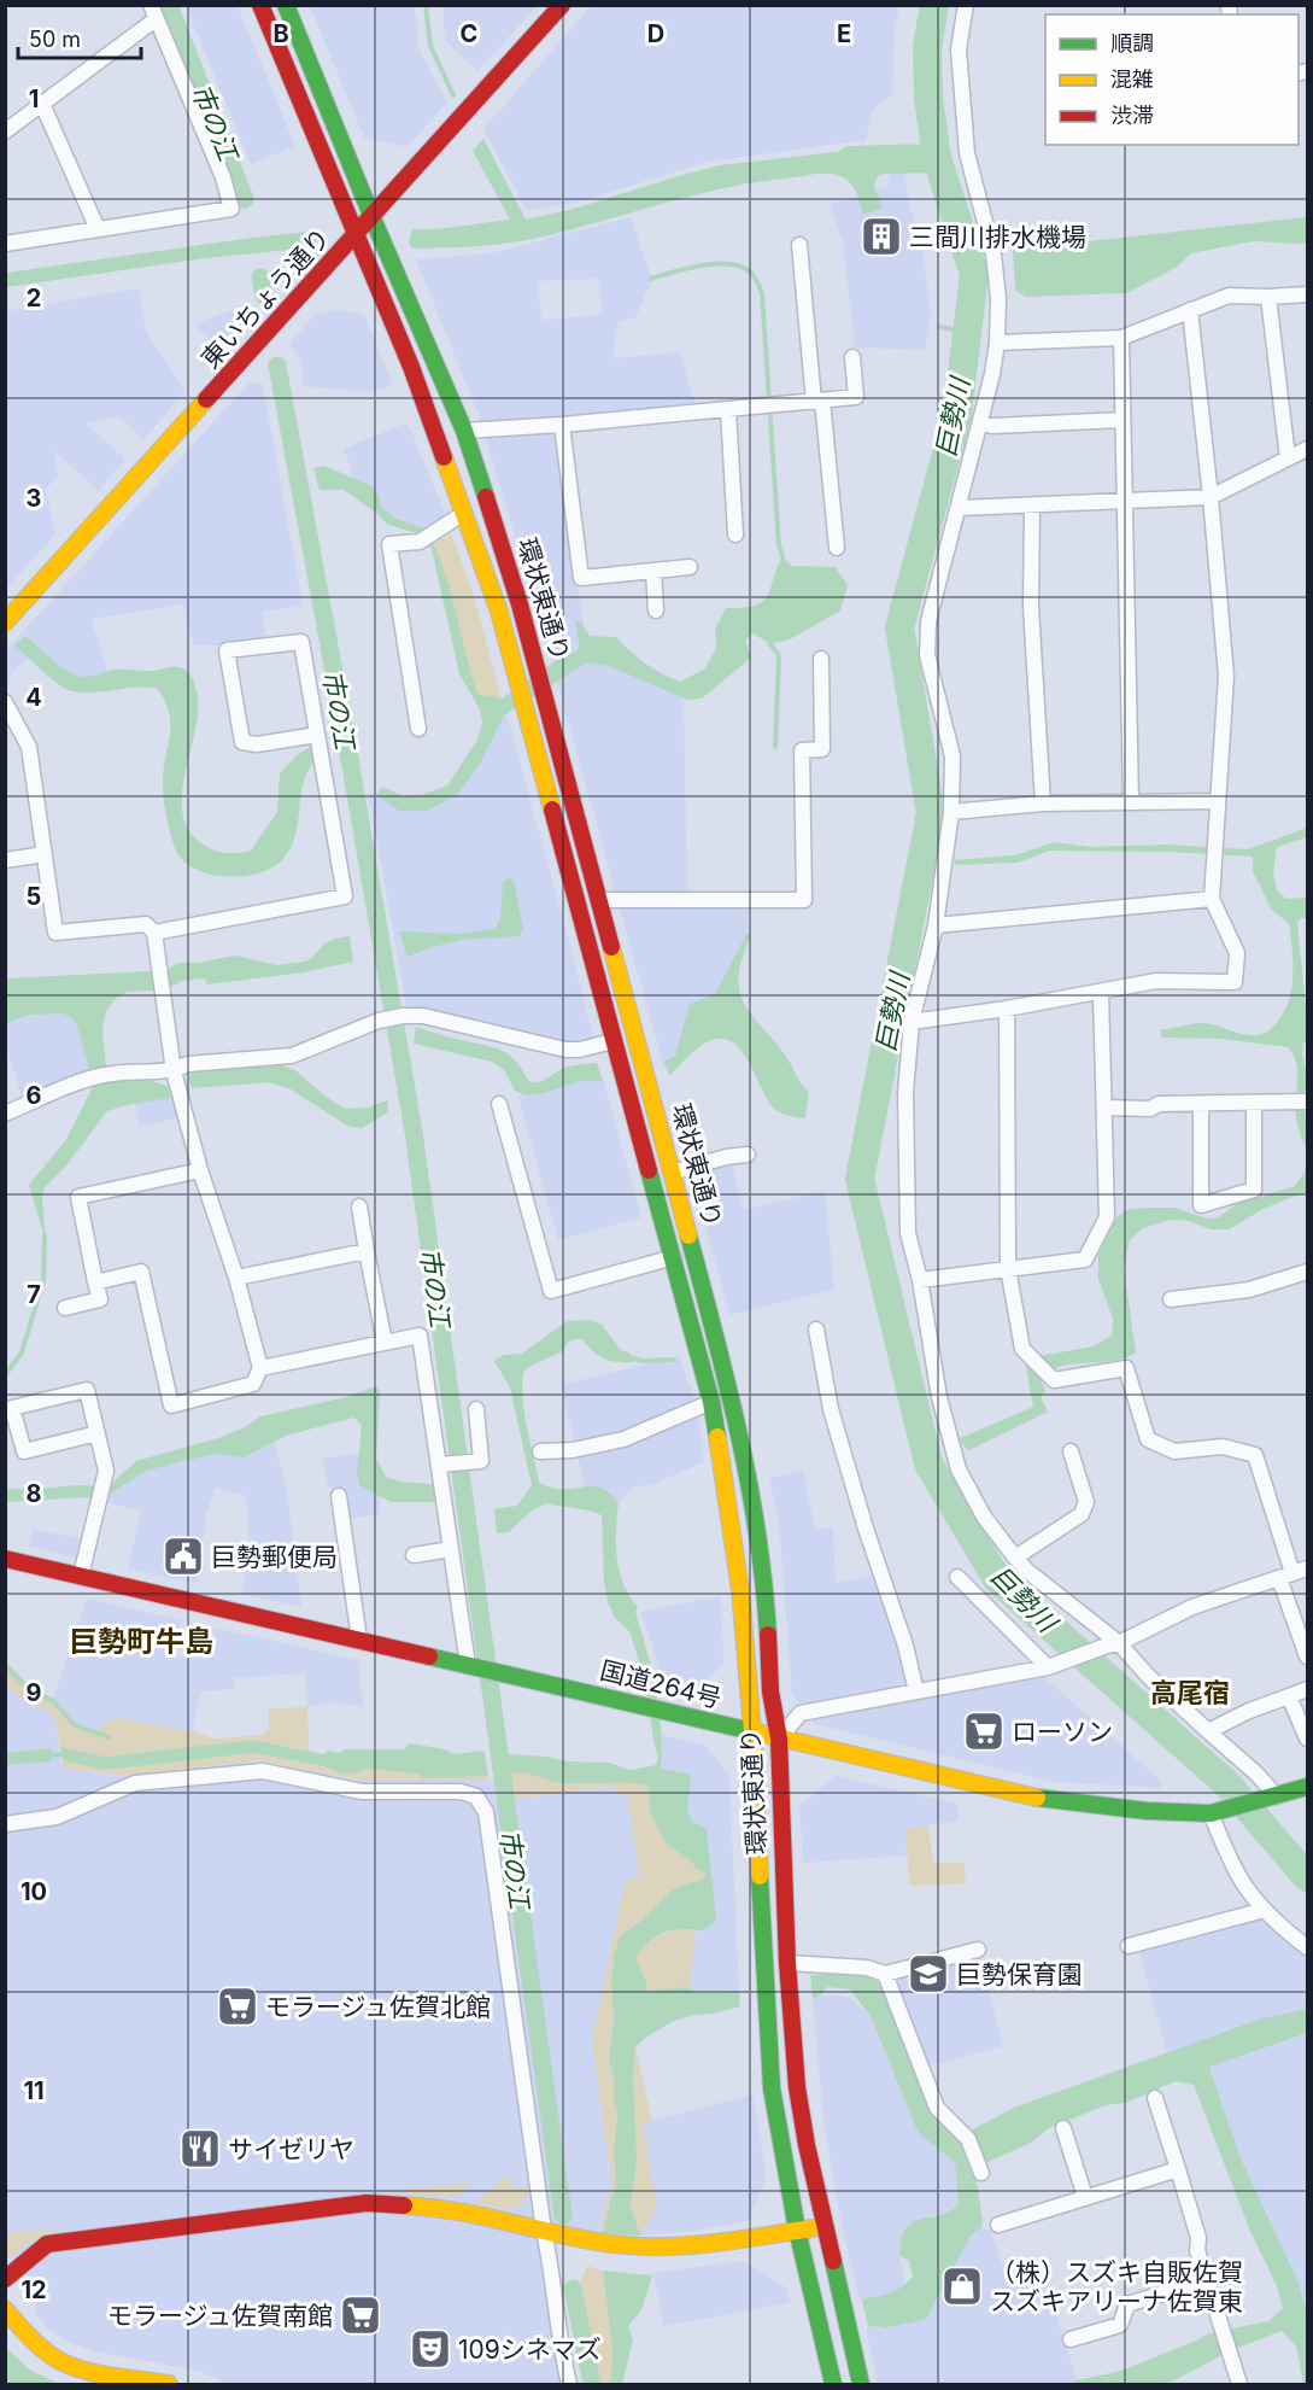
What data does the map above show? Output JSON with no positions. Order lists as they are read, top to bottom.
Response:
{
  "streets": {
    "main road": ["東いちょう通り", "環状東通り", "国道264号"]
  },
  "crossings": [
    ["東いちょう通り", "環状東通り"],
    ["環状東通り", "国道264号"]
  ],
  "districts": ["巨勢町牛島", "高尾宿"],
  "water": ["市の江", "巨勢川"],
  "places": {
    "building": ["三間川排水機場"],
    "public building": ["巨勢郵便局"],
    "supermarket": ["ローソン", "モラージュ佐賀北館", "モラージュ佐賀南館"],
    "school or university": ["巨勢保育園"],
    "restaurant": ["サイゼリヤ"],
    "shop": ["（株）スズキ自販佐賀 スズキアリーナ佐賀東"],
    "theatre": ["109シネマズ"]
  },
  "legend": ["順調", "混雑", "渋滞"],
  "scale_bar": "50 m",
  "grid": {
    "columns": [
      "B",
      "C",
      "D",
      "E"
    ],
    "rows": [
      "1",
      "2",
      "3",
      "4",
      "5",
      "6",
      "7",
      "8",
      "9",
      "10",
      "11",
      "12"
    ]
  }
}
